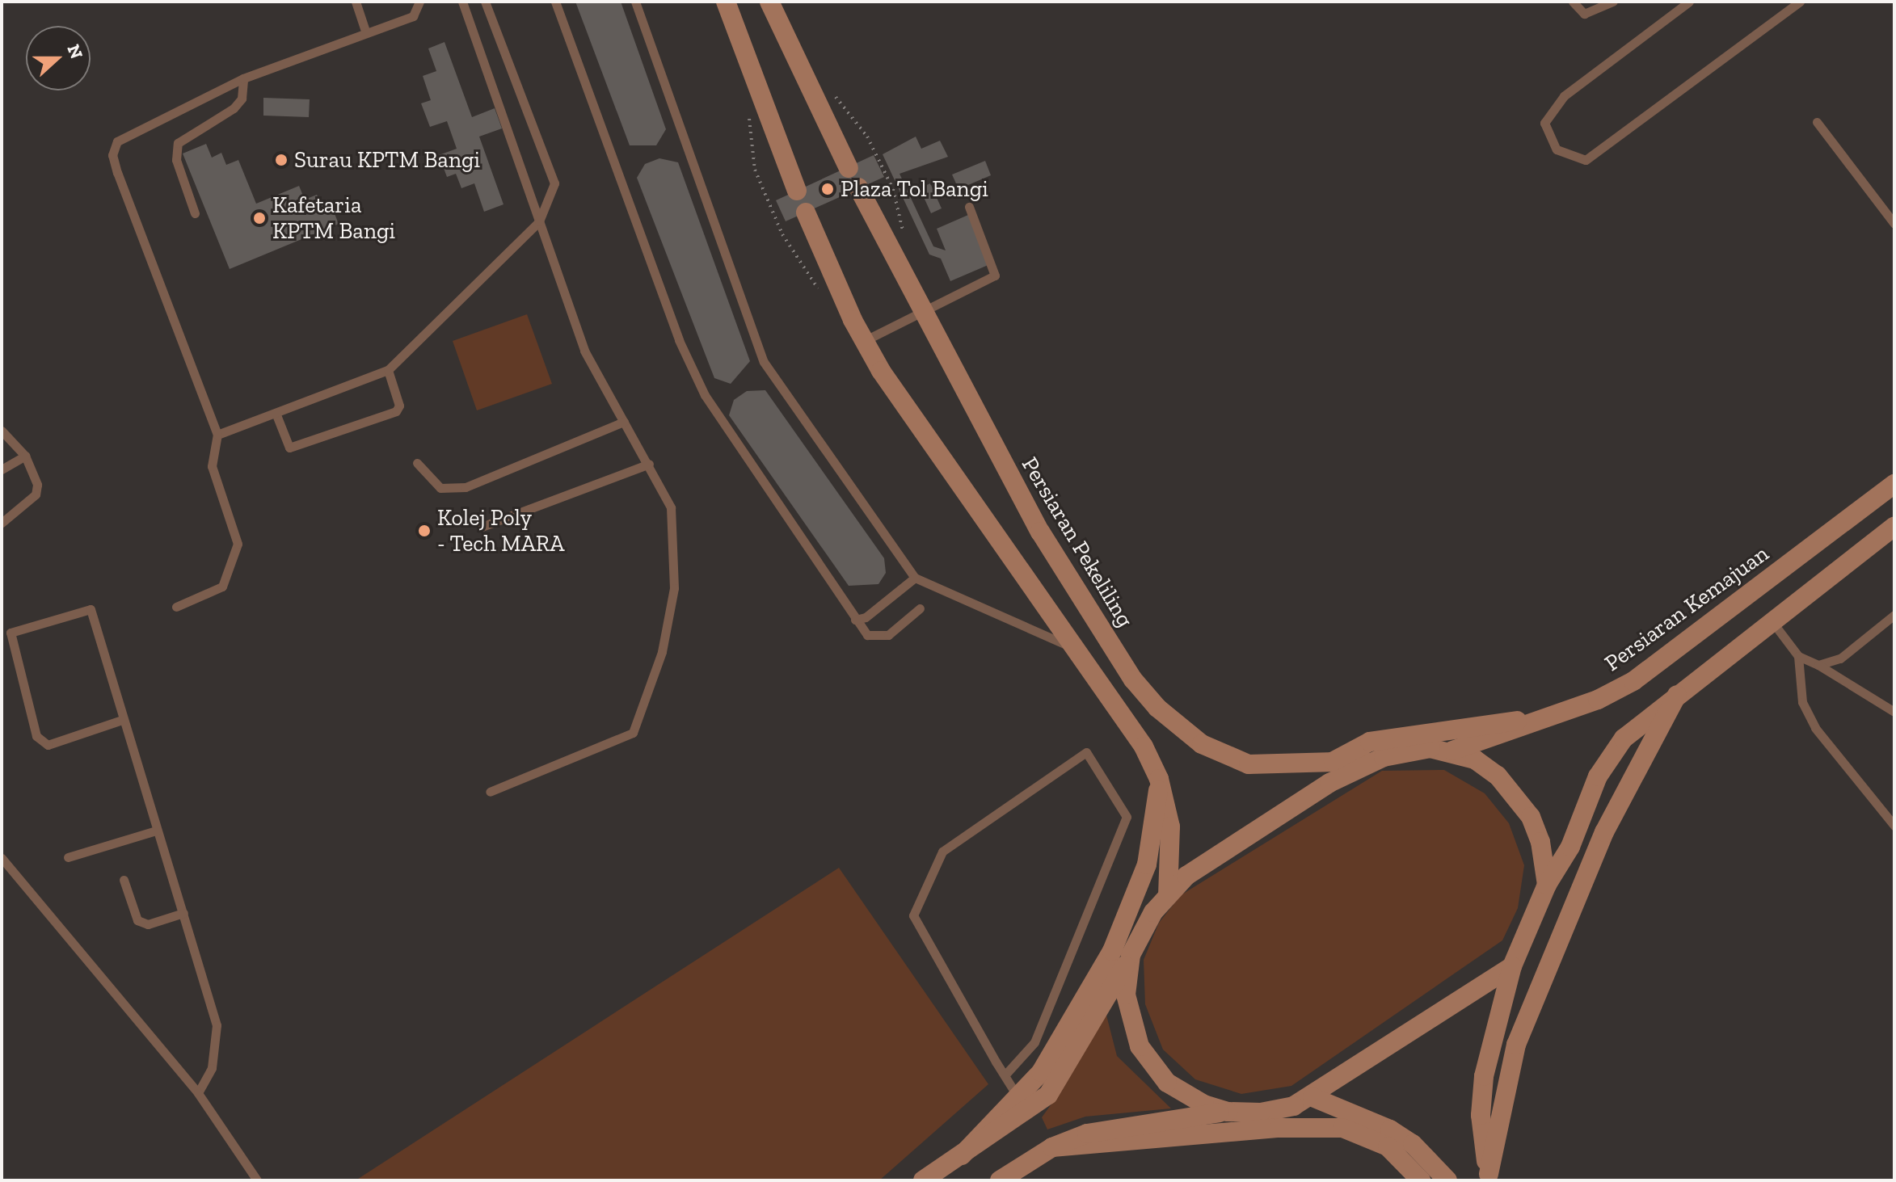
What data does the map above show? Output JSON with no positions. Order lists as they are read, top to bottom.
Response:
{
  "streets": {
    "main road": ["Persiaran Pekeliling", "Persiaran Kemajuan"]
  },
  "places": [
    "Surau KPTM Bangi",
    "Plaza Tol Bangi",
    "Kafetaria KPTM Bangi",
    "Kolej Poly - Tech MARA"
  ],
  "north": "right"
}
